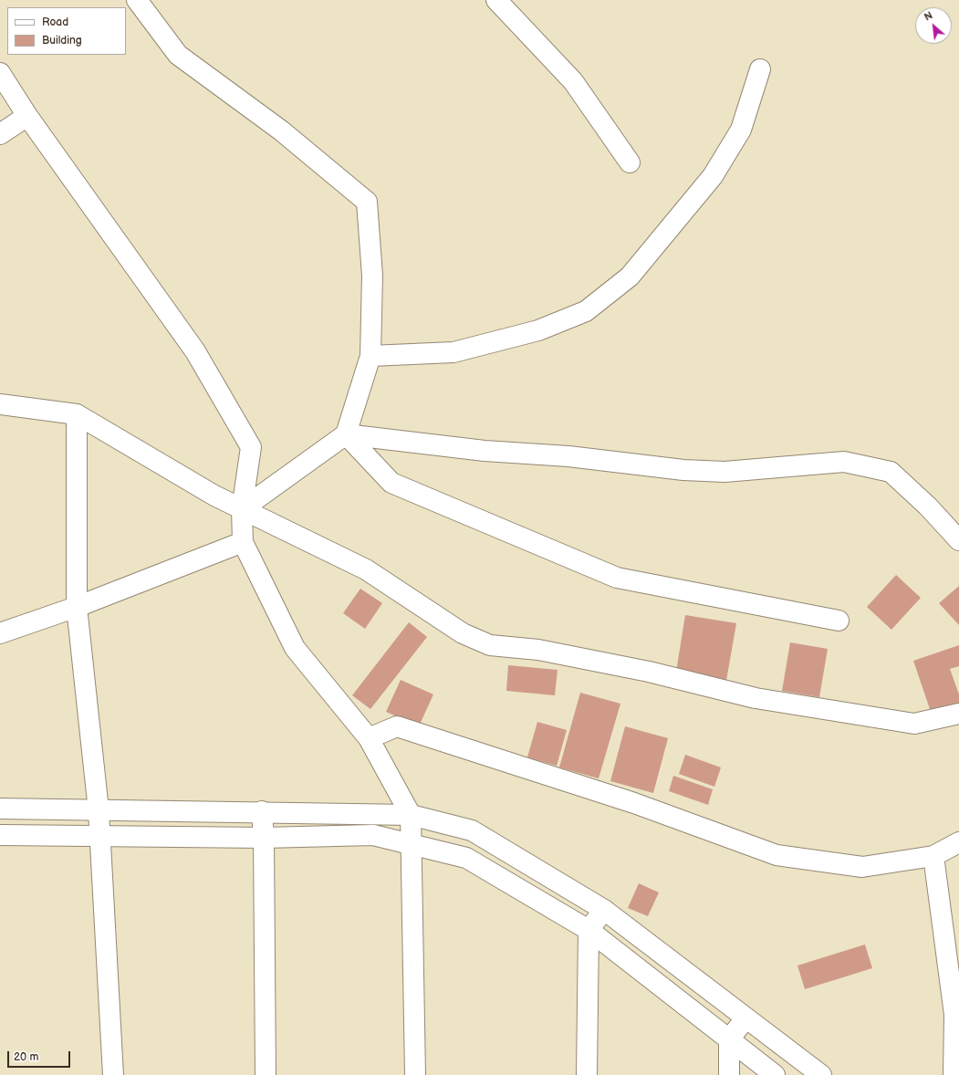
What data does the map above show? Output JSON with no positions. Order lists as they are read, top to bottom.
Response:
{
  "legend": ["Road", "Building"],
  "scale_bar": "20 m",
  "north": "top left"
}
